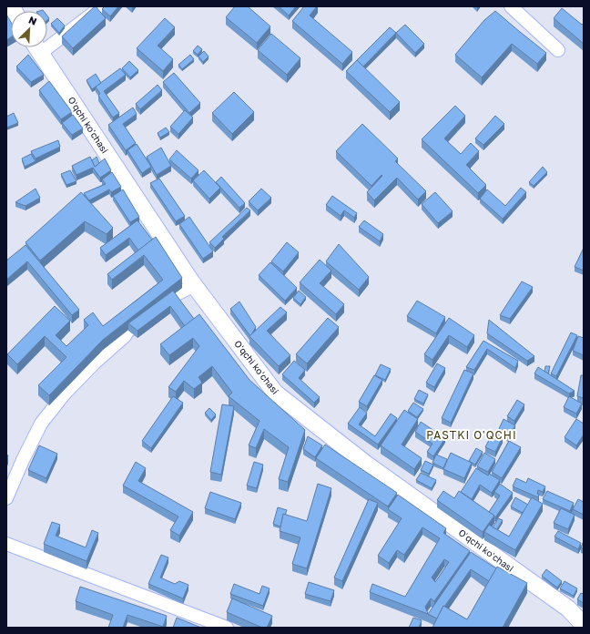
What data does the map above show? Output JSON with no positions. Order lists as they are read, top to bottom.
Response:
{
  "streets": {
    "main road": ["Oʻqchi koʻchasi"]
  },
  "districts": ["PASTKI O'QCHI"],
  "north": "top right"
}
